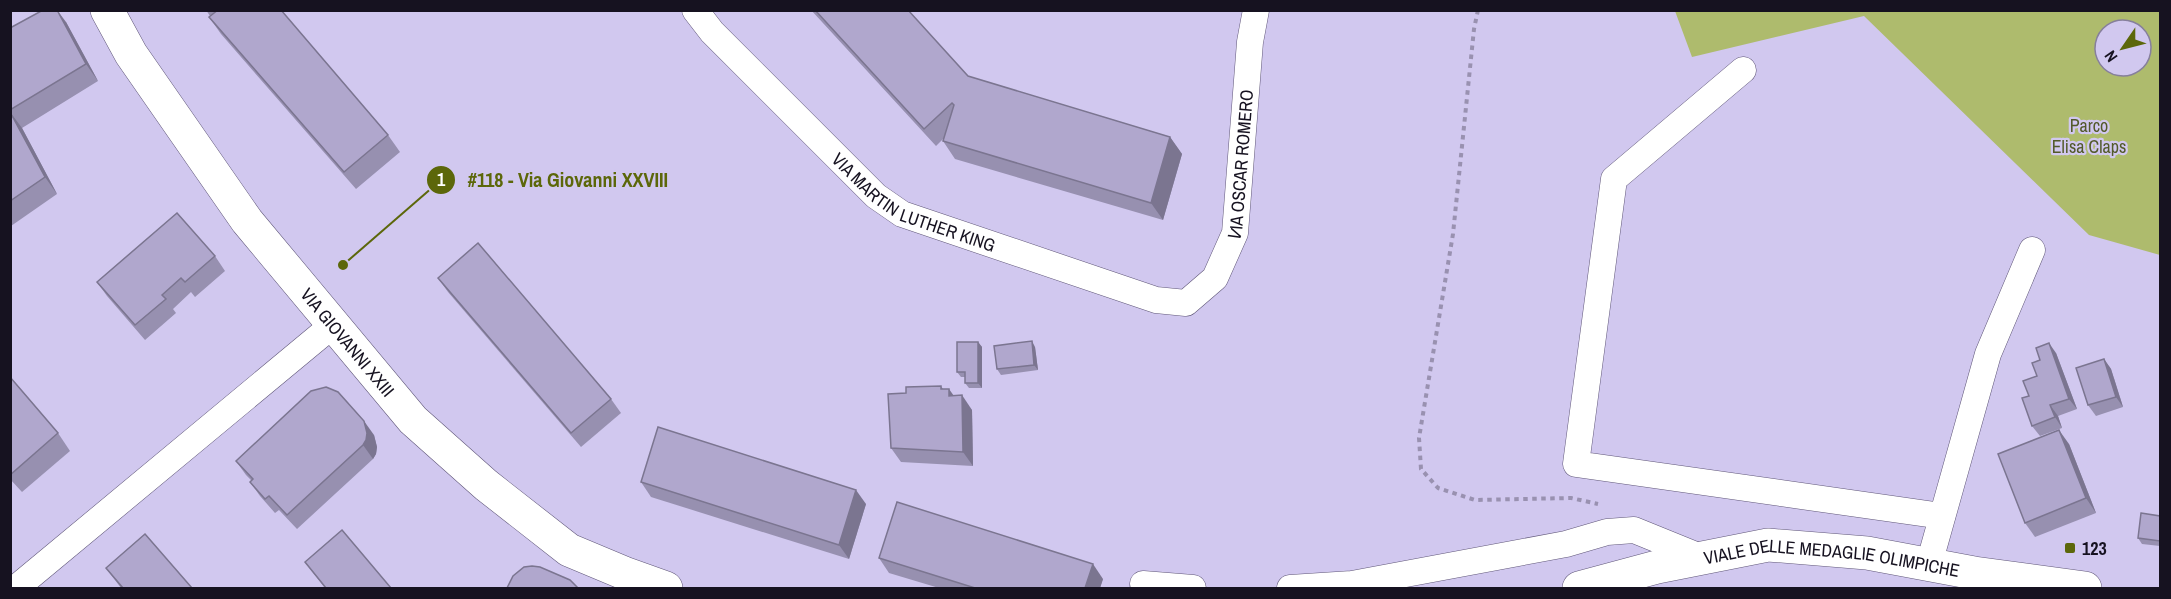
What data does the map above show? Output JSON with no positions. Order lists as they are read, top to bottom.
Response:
{
  "streets": {
    "main road": ["VIA GIOVANNI XXIII", "VIALE DELLE MEDAGLIE OLIMPICHE"],
    "street": ["VIA OSCAR ROMERO", "VIA MARTIN LUTHER KING"]
  },
  "crossings": [
    ["VIA OSCAR ROMERO", "VIA MARTIN LUTHER KING"]
  ],
  "parks": ["Parco Elisa Claps"],
  "places": {
    "other": ["#118 - Via Giovanni XXVIII"],
    "transit": ["123"]
  },
  "north": "bottom left"
}
